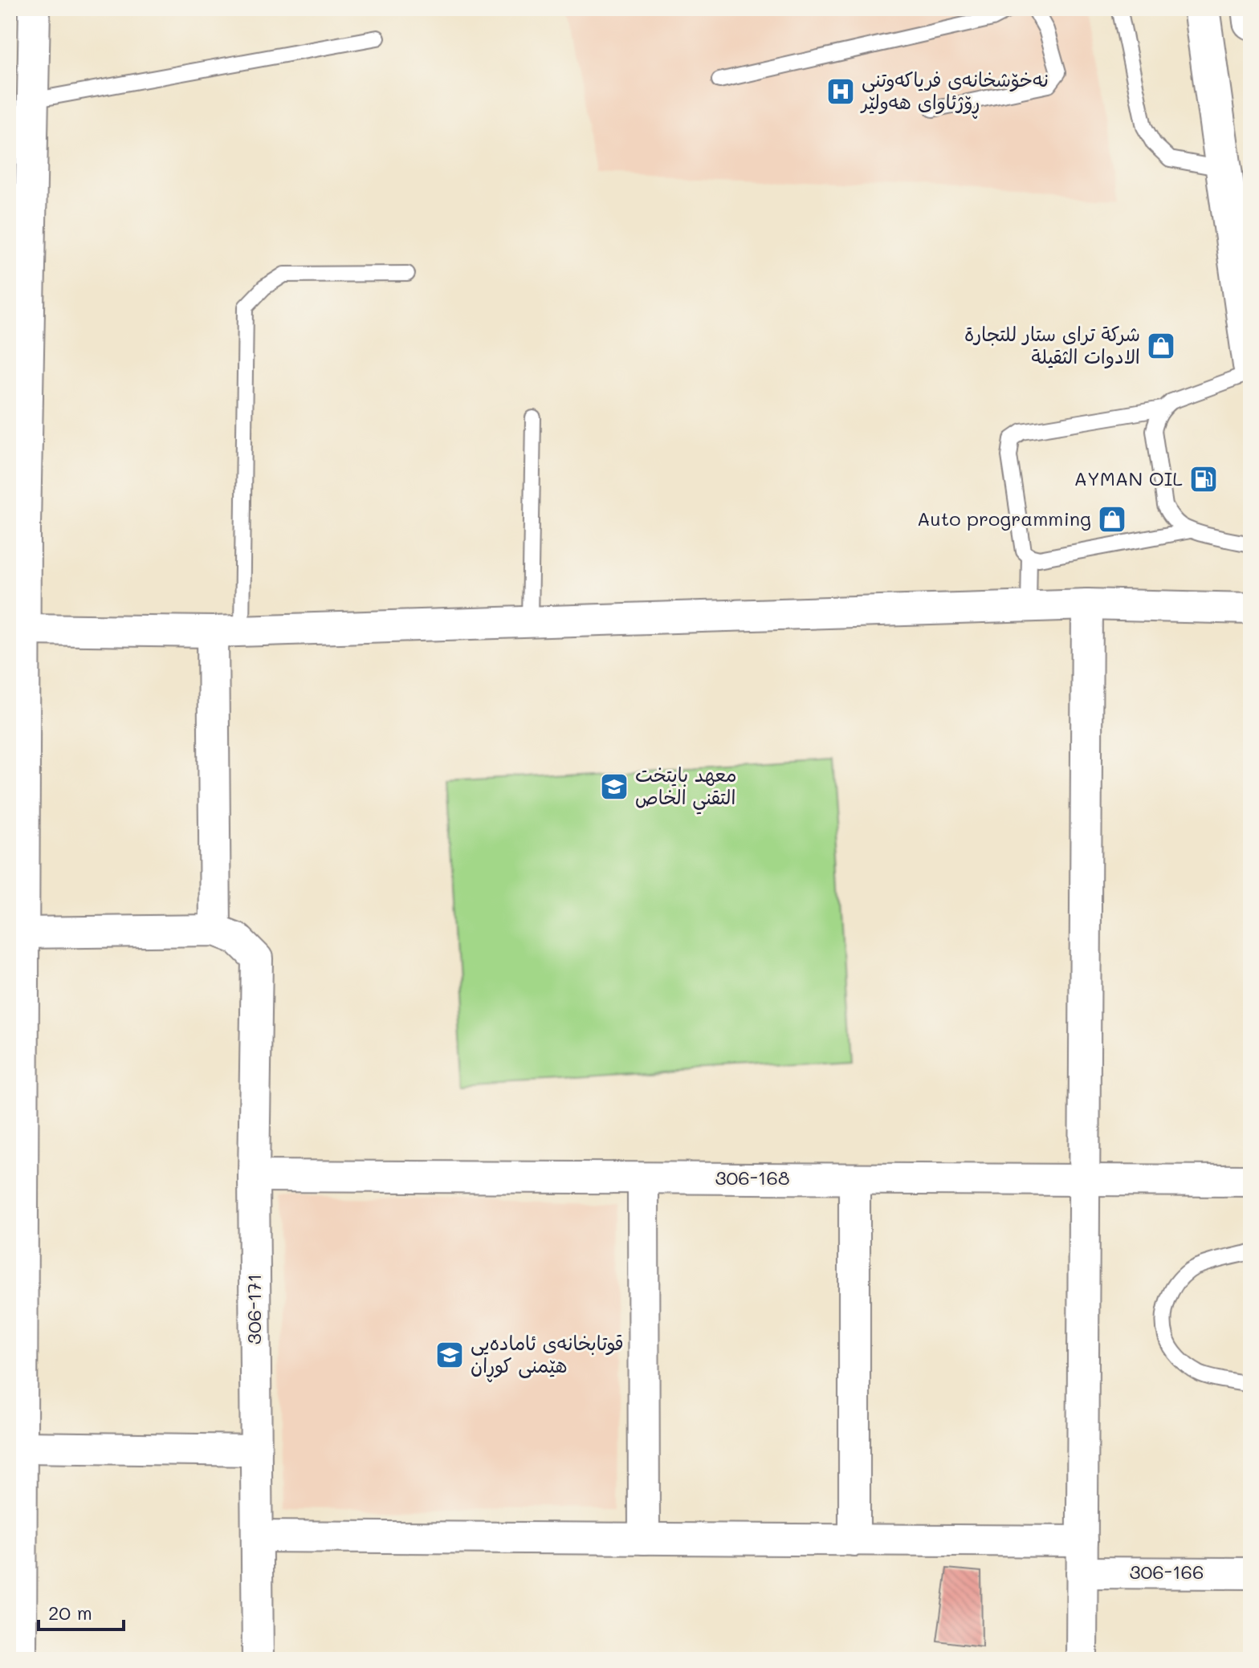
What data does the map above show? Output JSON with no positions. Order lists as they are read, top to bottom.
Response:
{
  "streets": {
    "street": ["306-168", "306-171", "306-166"]
  },
  "crossings": [
    ["306-168", "306-171"]
  ],
  "places": {
    "hospital": ["نەخۆشخانەی فریاکەوتنی ڕۆژئاوای هەولێر"],
    "shop": ["شركة ترای ستار للتجارة الادوات الثقيلة", "Auto programming"],
    "fuel station": ["AYMAN OIL"],
    "school or university": ["معهد بايتخت التقني الخاص", "قوتابخانەی ئامادەیی هێمنی کوڕان"]
  },
  "scale_bar": "20 m"
}
